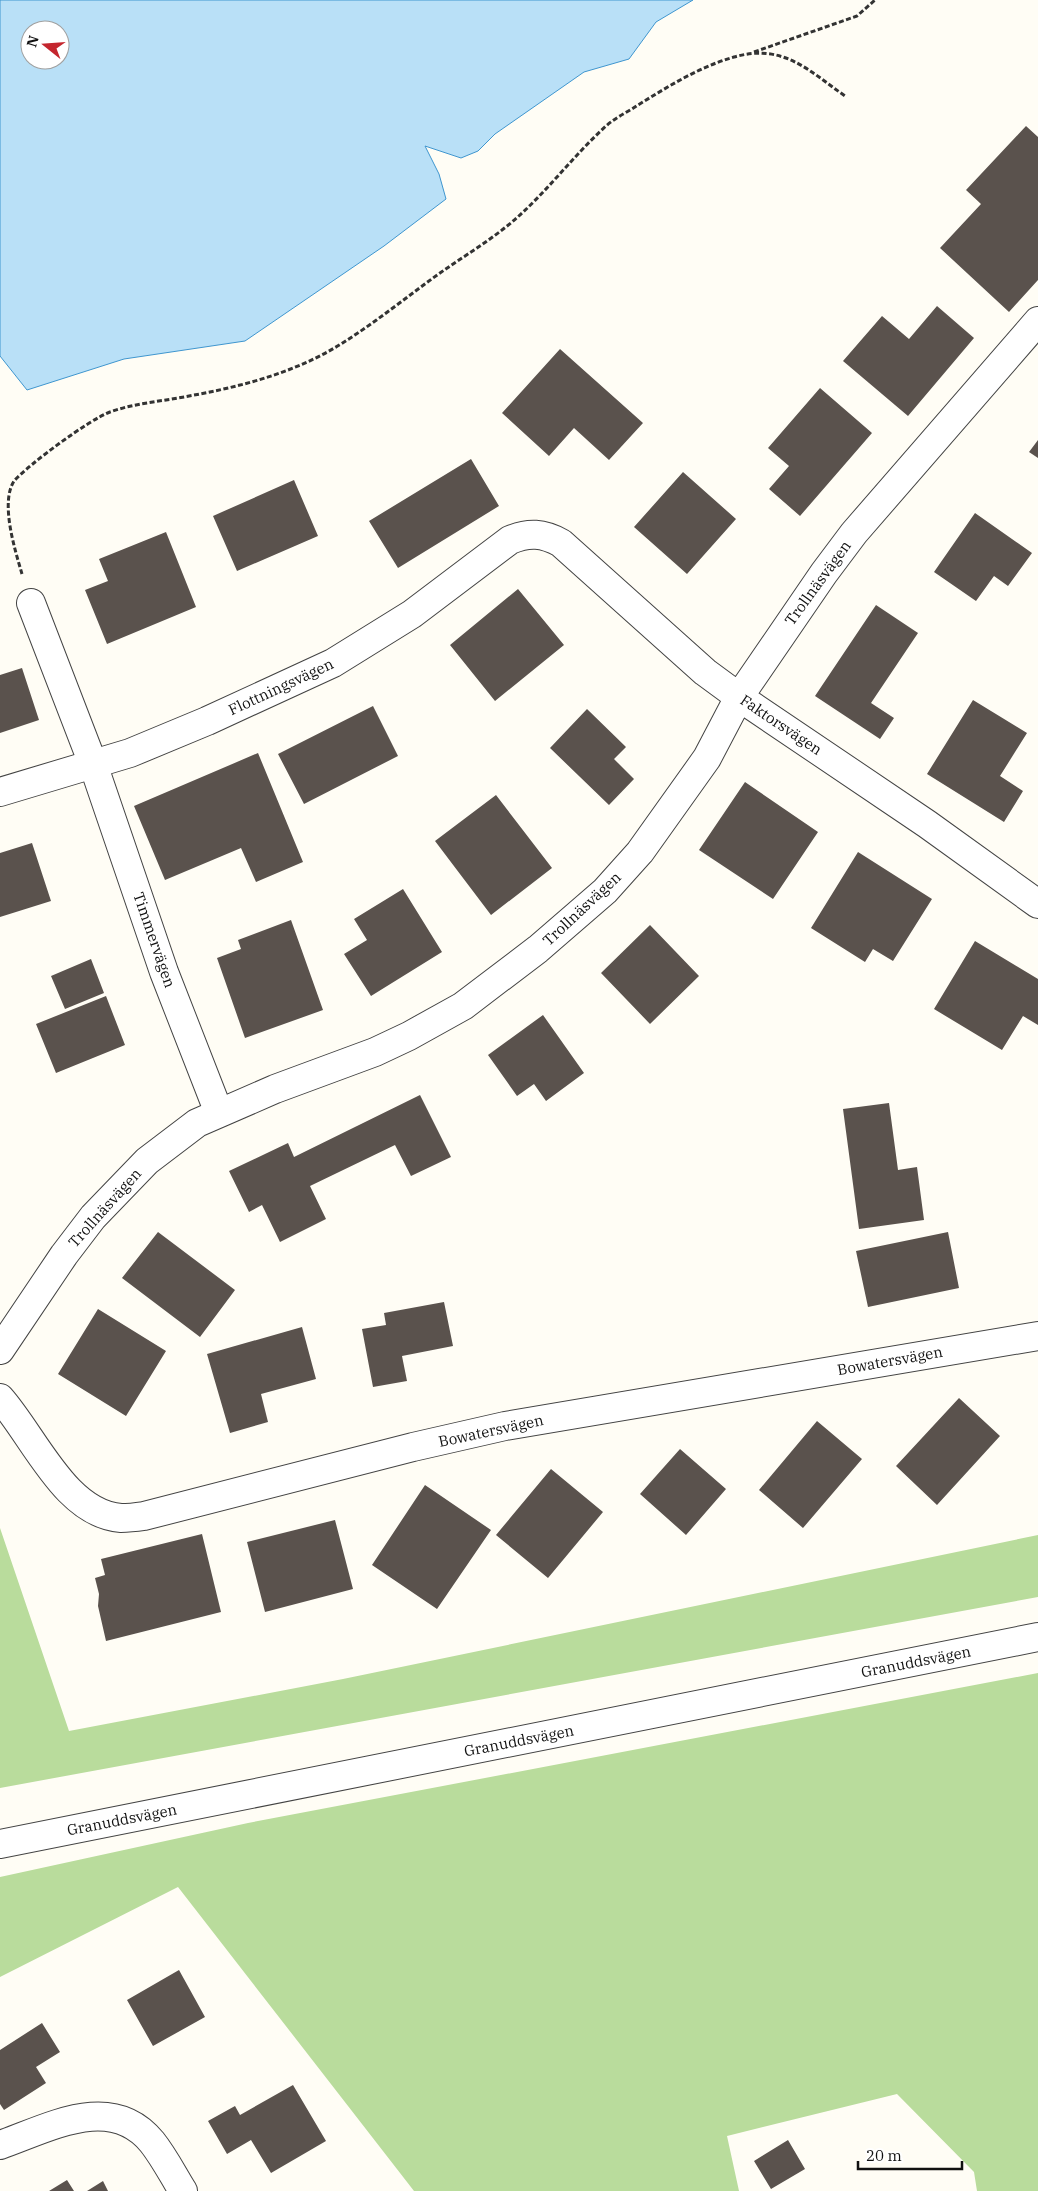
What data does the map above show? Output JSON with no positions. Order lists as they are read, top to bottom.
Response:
{
  "streets": {
    "street": [
      "Trollnäsvägen",
      "Flottningsvägen",
      "Faktorsvägen",
      "Timmervägen",
      "Bowatersvägen",
      "Granuddsvägen"
    ]
  },
  "crossings": [
    ["Trollnäsvägen", "Faktorsvägen"],
    ["Trollnäsvägen", "Timmervägen"],
    ["Flottningsvägen", "Faktorsvägen"],
    ["Flottningsvägen", "Timmervägen"]
  ],
  "scale_bar": "20 m",
  "north": "left"
}
